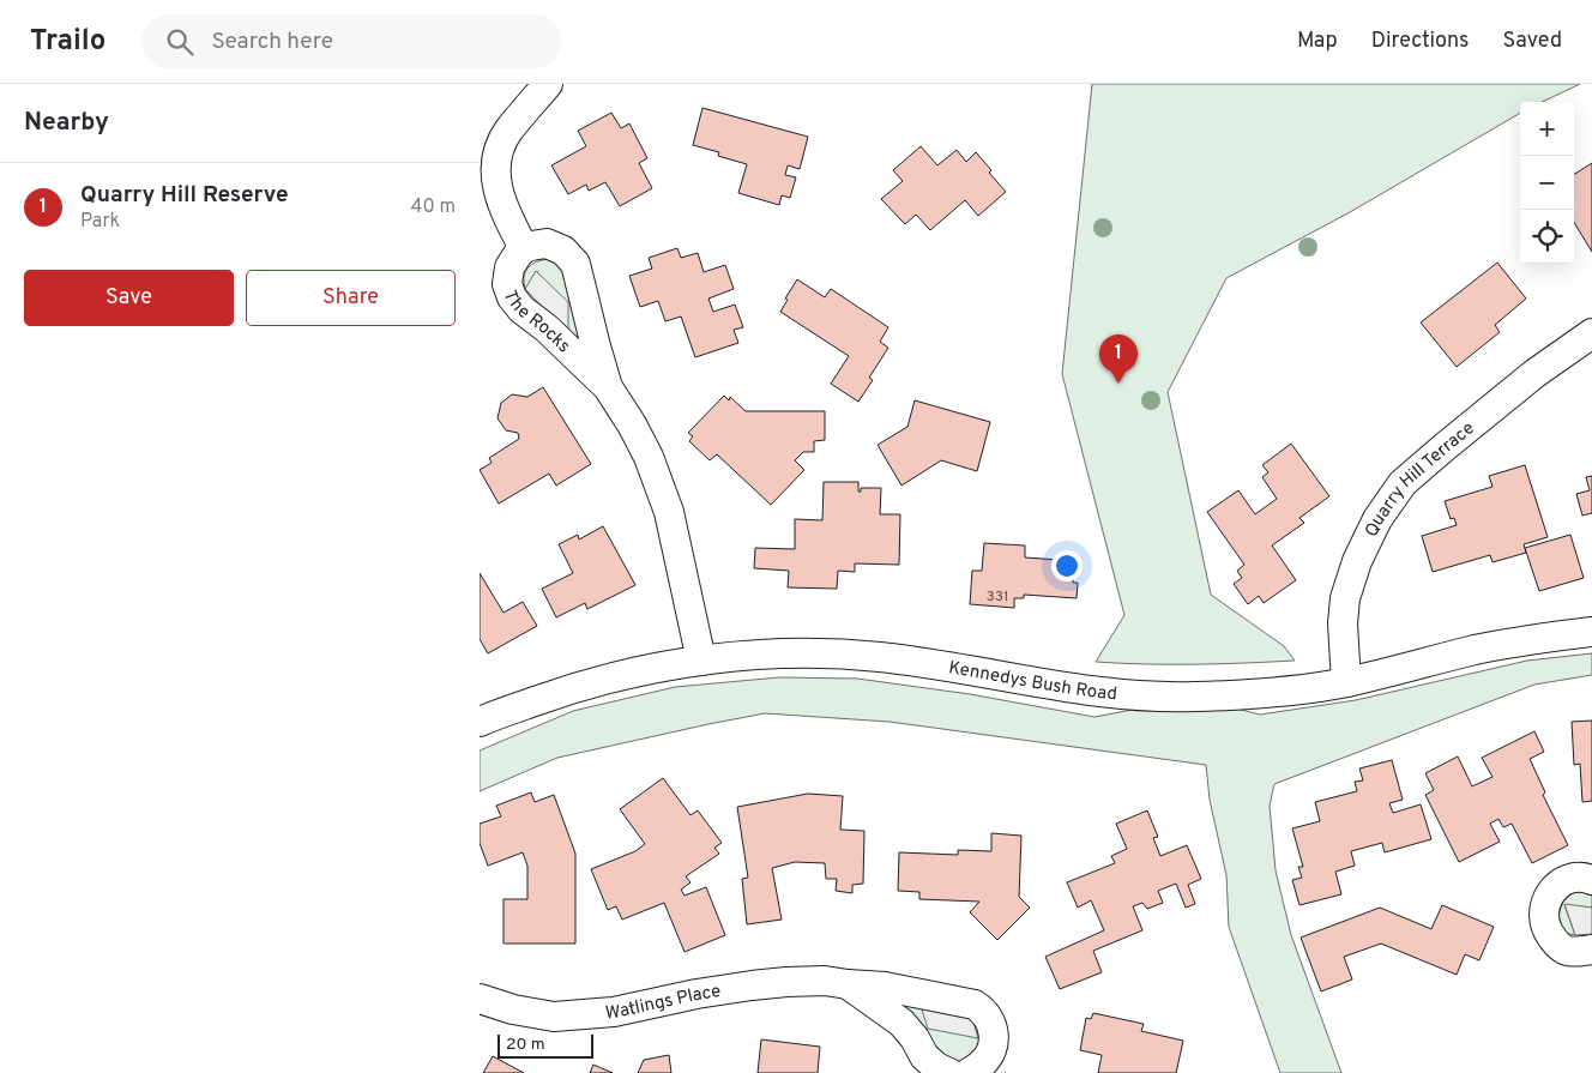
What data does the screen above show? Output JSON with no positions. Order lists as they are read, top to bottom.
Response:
{
  "streets": {
    "street": [
      "The Rocks",
      "Quarry Hill Terrace",
      "Kennedys Bush Road",
      "Watlings Place"
    ]
  },
  "crossings": [
    ["The Rocks", "Kennedys Bush Road"],
    ["Quarry Hill Terrace", "Kennedys Bush Road"]
  ],
  "house_numbers": ["331"],
  "scale_bar": "20 m",
  "page": {
    "header": "Trailo",
    "search": "Search here",
    "nav": ["Map", "Directions", "Saved"],
    "heading": "Nearby",
    "map_buttons": ["+", "−"],
    "list": [
      {
        "mark": "1",
        "name": "Quarry Hill Reserve",
        "note": "Park",
        "value": "40 m"
      }
    ],
    "buttons": ["Save", "Share"],
    "pins": "1",
    "scale": "20 m"
  }
}
